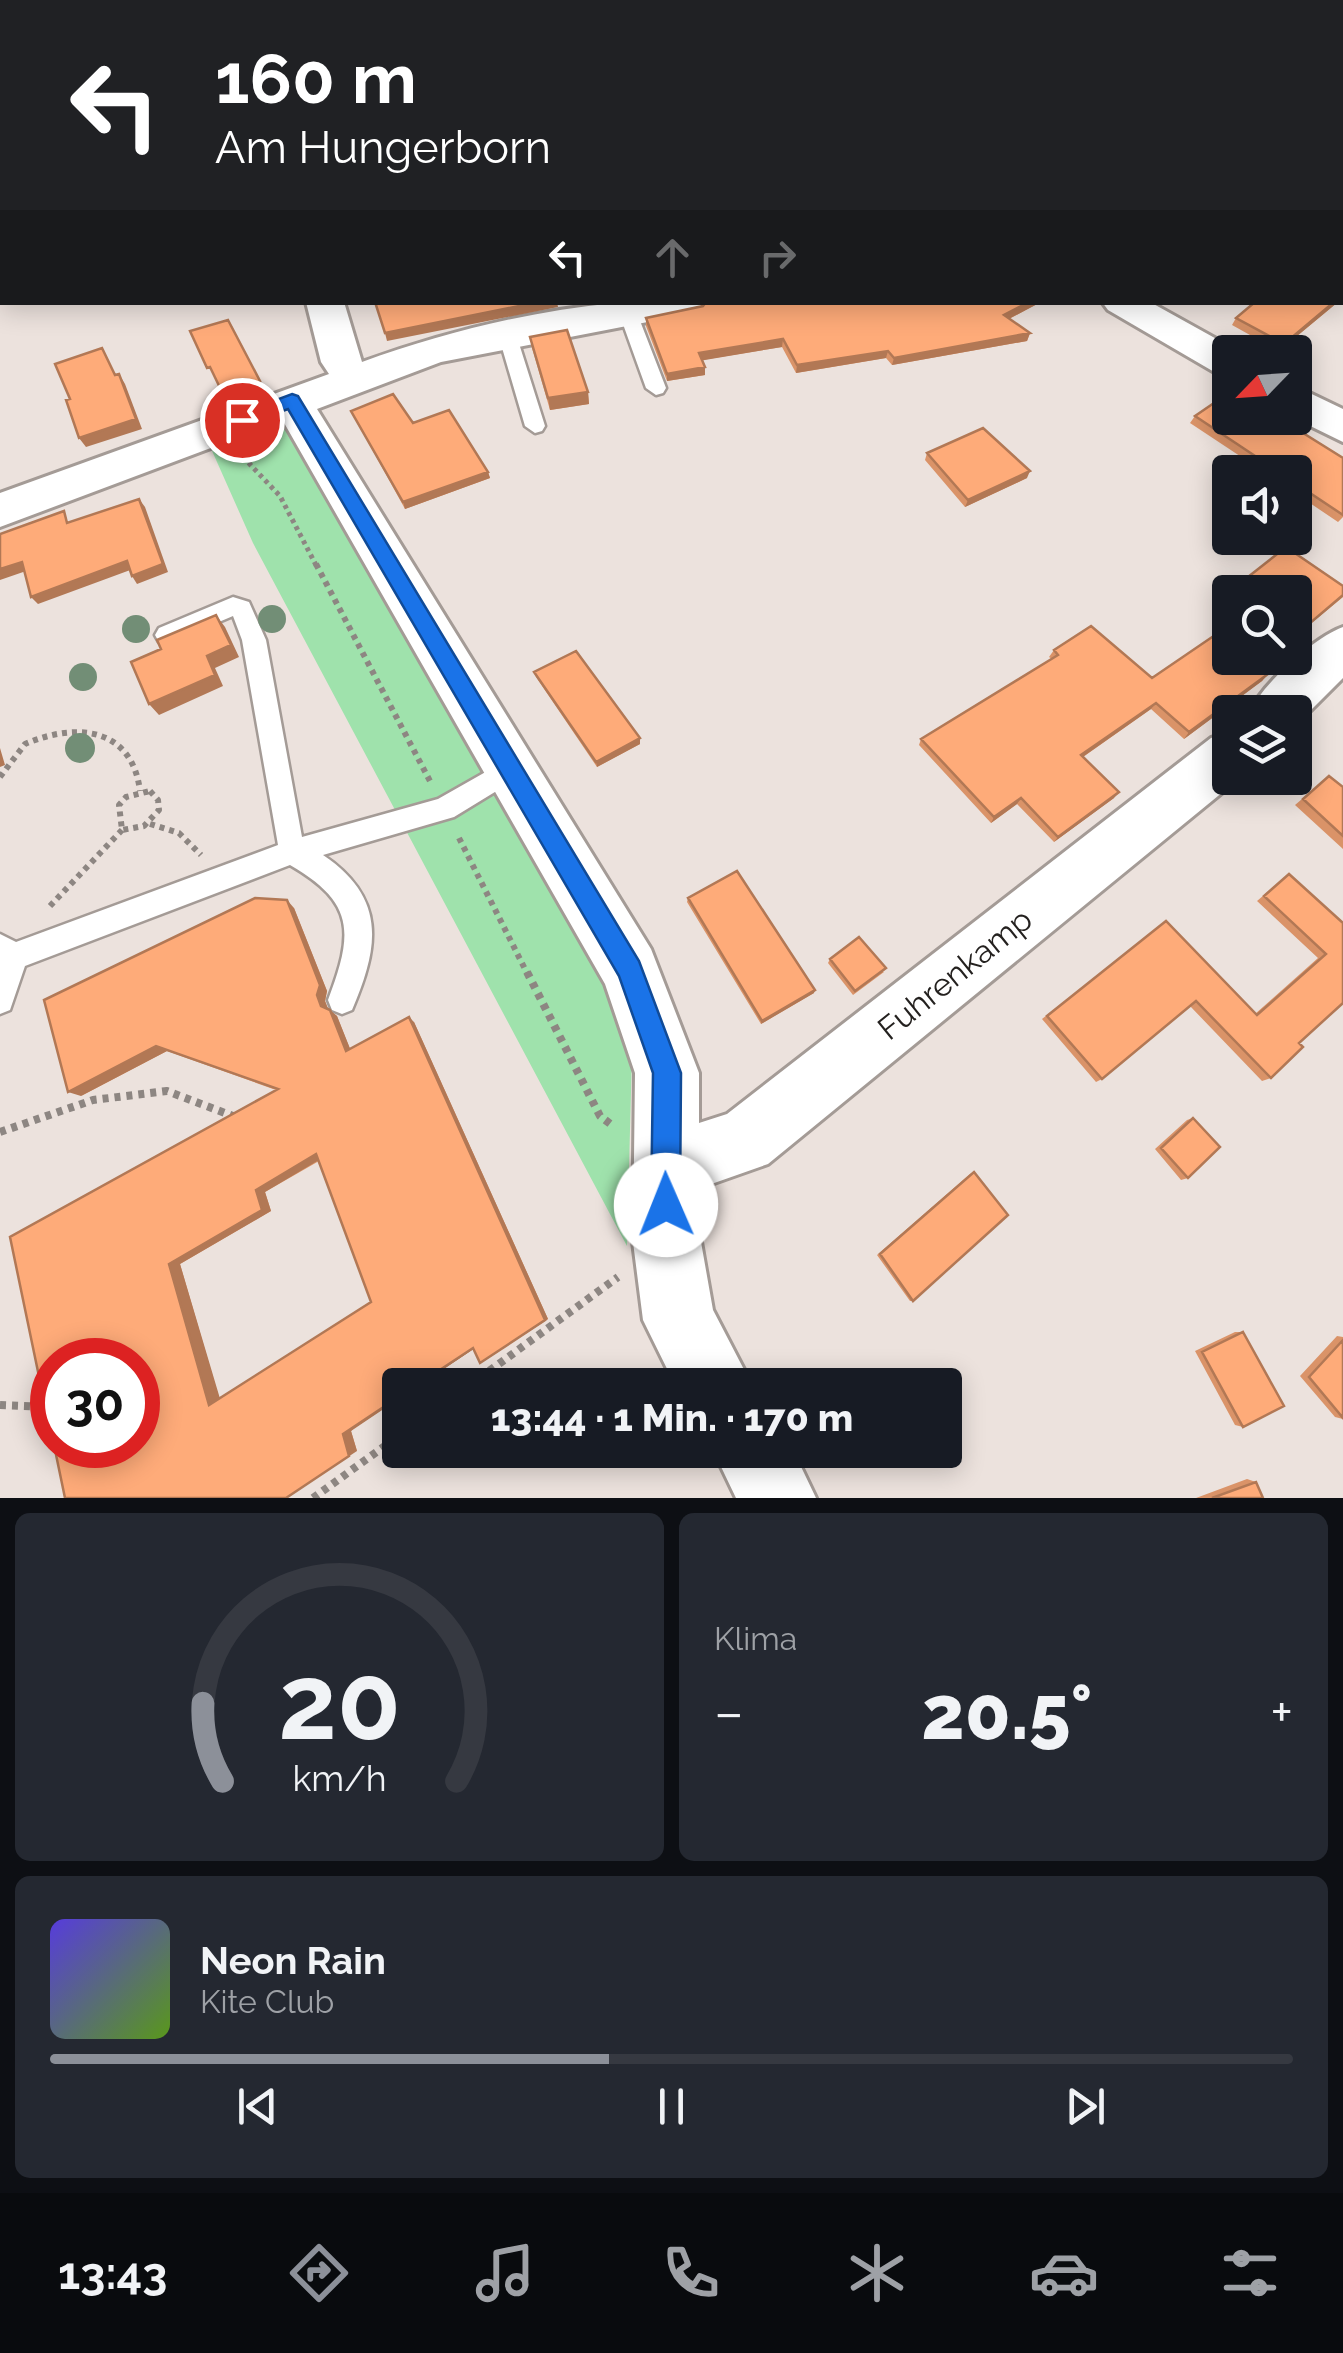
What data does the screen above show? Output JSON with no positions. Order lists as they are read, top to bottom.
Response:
{
  "streets": {
    "street": ["Fuhrenkamp"]
  },
  "north": "bottom left",
  "page": {
    "turn": ["160 m", "Am Hungerborn"],
    "limit": "30",
    "trip": "13:44 · 1 Min. · 170 m",
    "tile": "Klima",
    "heat": ["−", "20.5°", "+"],
    "song": ["Neon Rain", "Kite Club"],
    "tabs": "13:43",
    "gauge": ["20", "km/h"]
  }
}
